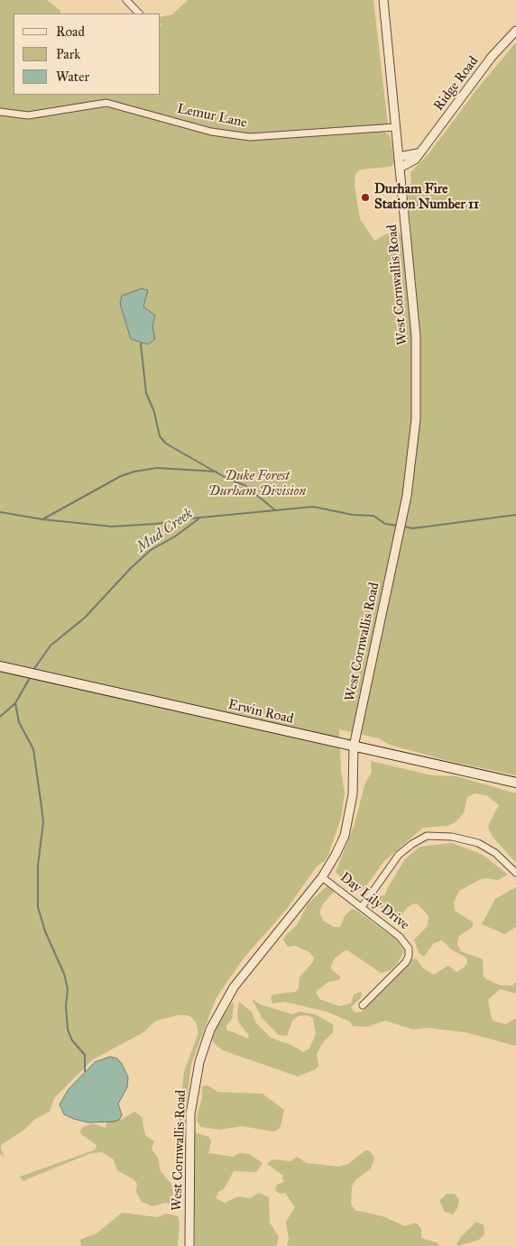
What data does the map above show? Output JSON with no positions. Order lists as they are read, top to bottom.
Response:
{
  "streets": {
    "main road": ["Erwin Road"],
    "street": [
      "Ridge Road",
      "Lemur Lane",
      "West Cornwallis Road",
      "Day Lily Drive"
    ]
  },
  "crossings": [
    ["Ridge Road", "West Cornwallis Road"],
    ["Lemur Lane", "West Cornwallis Road"],
    ["West Cornwallis Road", "Erwin Road"],
    ["West Cornwallis Road", "Day Lily Drive"]
  ],
  "water": ["Mud Creek"],
  "parks": ["Duke Forest Durham Division"],
  "places": ["Durham Fire Station Number 11"],
  "legend": ["Road", "Park", "Water"]
}
